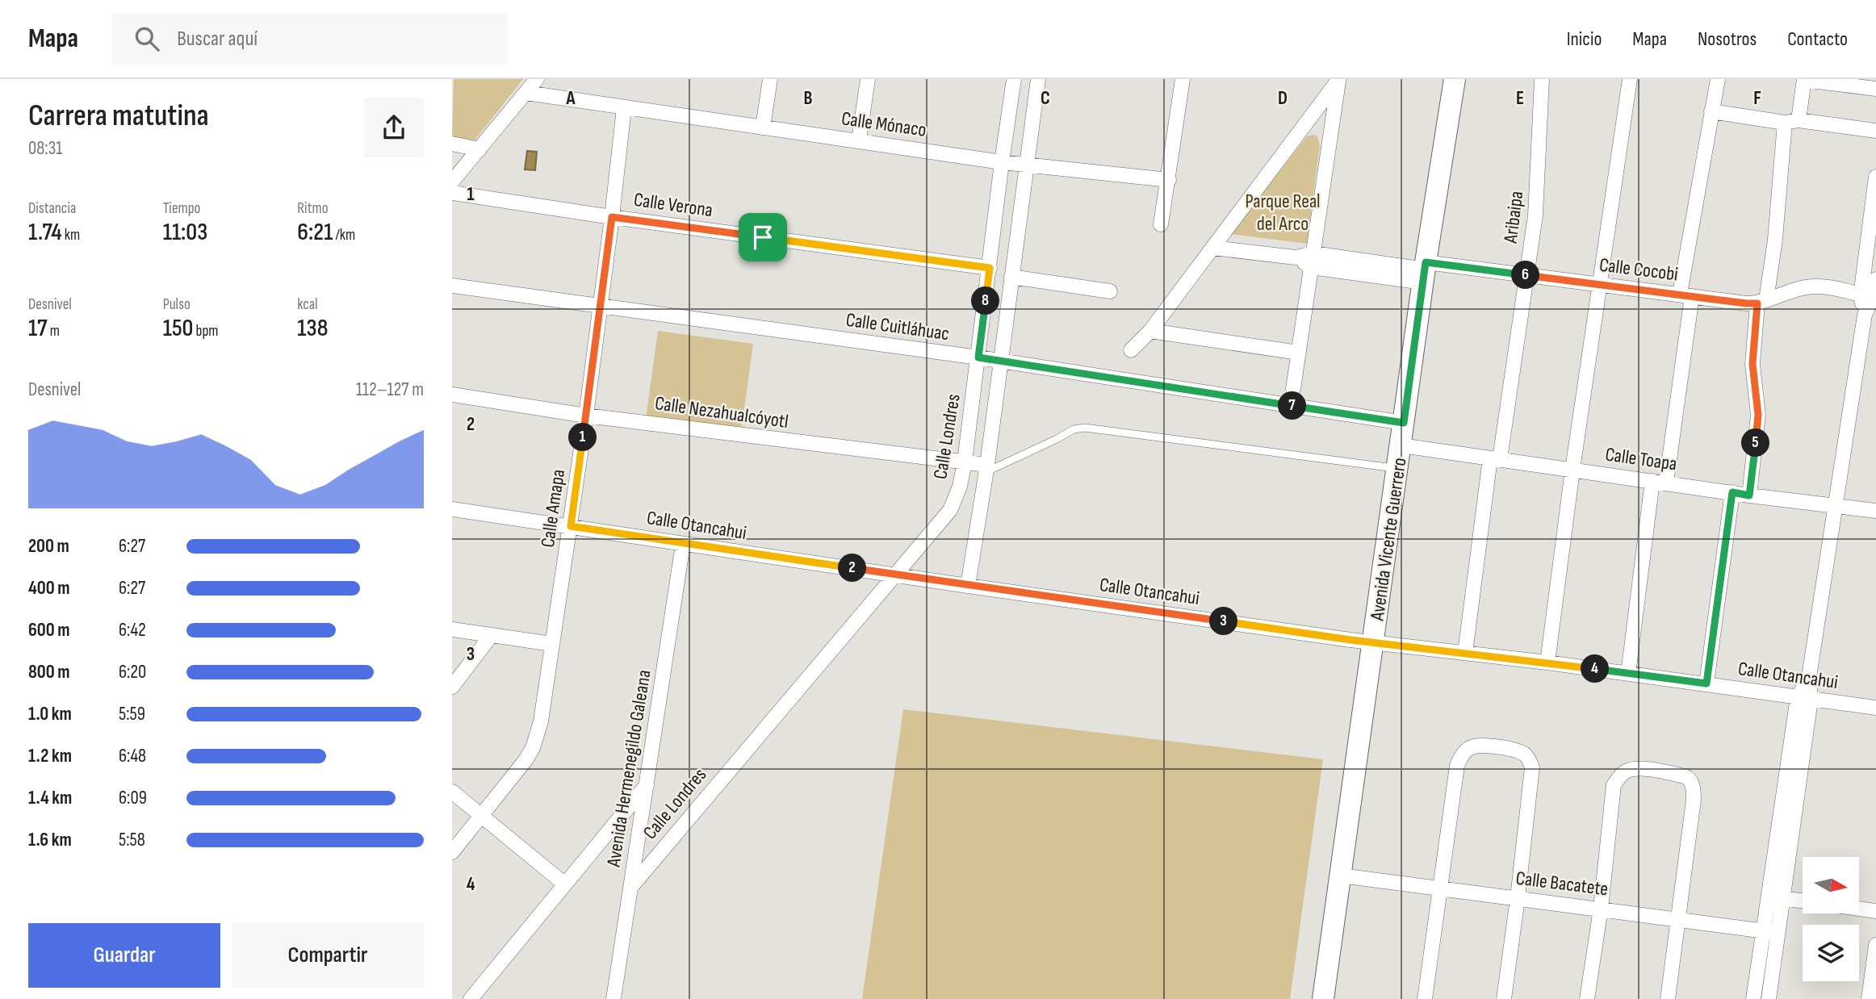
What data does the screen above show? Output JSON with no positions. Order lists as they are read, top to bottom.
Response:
{
  "streets": {
    "main road": ["Avenida Vicente Guerrero"],
    "street": [
      "Calle Mónaco",
      "Calle Verona",
      "Aribaipa",
      "Calle Cocobi",
      "Calle Cuitláhuac",
      "Calle Nezahualcóyotl",
      "Calle Londres",
      "Calle Toapa",
      "Calle Amapa",
      "Calle Otancahui",
      "Avenida Hermenegildo Galeana",
      "Calle Bacatete"
    ]
  },
  "crossings": [
    ["Calle Mónaco", "Calle Londres"],
    ["Calle Mónaco", "Calle Amapa"],
    ["Calle Verona", "Calle Londres"],
    ["Calle Verona", "Calle Amapa"],
    ["Aribaipa", "Calle Cocobi"],
    ["Aribaipa", "Calle Toapa"],
    ["Aribaipa", "Calle Otancahui"],
    ["Calle Cocobi", "Avenida Vicente Guerrero"],
    ["Calle Cuitláhuac", "Calle Londres"],
    ["Calle Cuitláhuac", "Calle Amapa"],
    ["Calle Cuitláhuac", "Avenida Vicente Guerrero"],
    ["Calle Nezahualcóyotl", "Calle Londres"],
    ["Calle Nezahualcóyotl", "Calle Amapa"],
    ["Calle Londres", "Calle Otancahui"],
    ["Calle Londres", "Avenida Hermenegildo Galeana"],
    ["Calle Toapa", "Avenida Vicente Guerrero"],
    ["Calle Amapa", "Calle Otancahui"],
    ["Calle Otancahui", "Avenida Vicente Guerrero"],
    ["Calle Otancahui", "Avenida Hermenegildo Galeana"],
    ["Avenida Vicente Guerrero", "Calle Bacatete"]
  ],
  "parks": ["Parque Real del Arco"],
  "north": "right",
  "page": {
    "header": "Mapa",
    "search": "Buscar aquí",
    "nav": [
      "Inicio",
      "Mapa",
      "Nosotros",
      "Contacto"
    ],
    "heading": ["Carrera matutina", "08:31"],
    "stats": [
      ["Distancia", "1.74 km"],
      ["Tiempo", "11:03"],
      ["Ritmo", "6:21 /km"],
      ["Desnivel", "17 m"],
      ["Pulso", "150 bpm"],
      ["kcal", "138"]
    ],
    "pins": [
      "6",
      "8",
      "7",
      "1",
      "5",
      "2",
      "3",
      "4"
    ],
    "chart": ["Desnivel", "112–127 m"],
    "list": [
      {
        "name": "200 m",
        "note": "6:27"
      },
      {
        "name": "400 m",
        "note": "6:27"
      },
      {
        "name": "600 m",
        "note": "6:42"
      },
      {
        "name": "800 m",
        "note": "6:20"
      },
      {
        "name": "1.0 km",
        "note": "5:59"
      },
      {
        "name": "1.2 km",
        "note": "6:48"
      },
      {
        "name": "1.4 km",
        "note": "6:09"
      },
      {
        "name": "1.6 km",
        "note": "5:58"
      }
    ],
    "buttons": ["Guardar", "Compartir"]
  },
  "grid": {
    "columns": [
      "A",
      "B",
      "C",
      "D",
      "E",
      "F"
    ],
    "rows": [
      "1",
      "2",
      "3",
      "4"
    ]
  }
}
